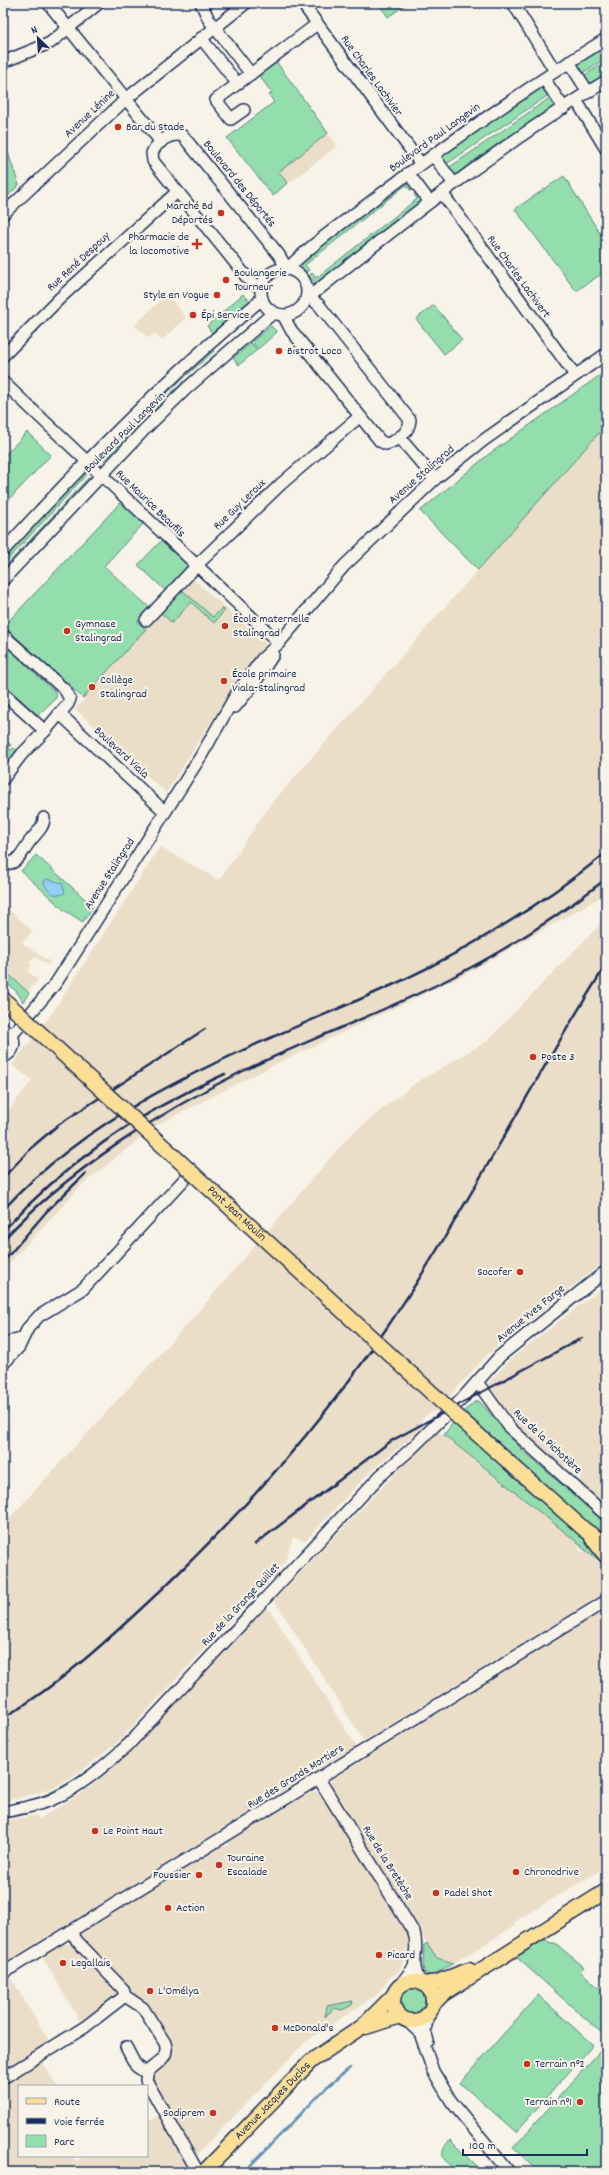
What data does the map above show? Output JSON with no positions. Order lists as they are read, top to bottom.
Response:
{
  "streets": {
    "main road": ["Pont Jean Moulin", "Avenue Jacques Duclos"],
    "street": [
      "Rue Charles Lachivier",
      "Avenue Lénine",
      "Boulevard Paul Langevin",
      "Boulevard des Déportés",
      "Rue René Despouy",
      "Rue Charles Lachivert",
      "Avenue Stalingrad",
      "Rue Maurice Beaufils",
      "Rue Guy Leroux",
      "Boulevard Viala",
      "Avenue Yves Farge",
      "Rue de la Pichotière",
      "Rue de la Grange Quillet",
      "Rue des Grands Mortiers",
      "Rue de la Bretèche"
    ]
  },
  "crossings": [
    ["Rue Charles Lachivier", "Boulevard Paul Langevin"],
    ["Boulevard Paul Langevin", "Boulevard des Déportés"],
    ["Boulevard Paul Langevin", "Rue Maurice Beaufils"],
    ["Rue Charles Lachivert", "Avenue Stalingrad"],
    ["Avenue Stalingrad", "Rue Maurice Beaufils"],
    ["Avenue Stalingrad", "Boulevard Viala"],
    ["Rue Maurice Beaufils", "Rue Guy Leroux"],
    ["Avenue Yves Farge", "Rue de la Pichotière"],
    ["Avenue Yves Farge", "Rue de la Grange Quillet"],
    ["Rue de la Pichotière", "Rue de la Grange Quillet"],
    ["Rue des Grands Mortiers", "Rue de la Bretèche"]
  ],
  "places": {
    "other": [
      "Bar du Stade",
      "Marché Bd Déportés",
      "Boulangerie Tourneur",
      "Style en Vogue",
      "Épi Service",
      "Bistrot Loco",
      "École maternelle Stalingrad",
      "Gymnase Stalingrad",
      "École primaire Viala-Stalingrad",
      "Collège Stalingrad",
      "Poste 3",
      "Socofer",
      "Le Point Haut",
      "Touraine Escalade",
      "Chronodrive",
      "Foussier",
      "Padel Shot",
      "Action",
      "Picard",
      "Legallais",
      "L'Omélya",
      "McDonald's",
      "Terrain n°2",
      "Terrain n°1",
      "Sodiprem"
    ],
    "health": ["Pharmacie de la locomotive"]
  },
  "legend": ["Route", "Voie ferrée", "Parc"],
  "scale_bar": "100 m",
  "north": "top left"
}
